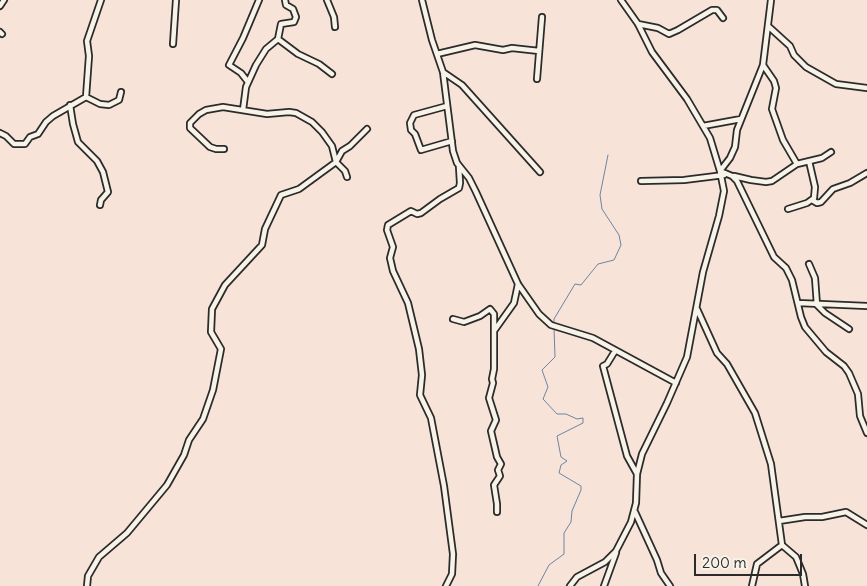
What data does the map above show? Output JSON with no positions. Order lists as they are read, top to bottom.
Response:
{
  "scale_bar": "200 m"
}
